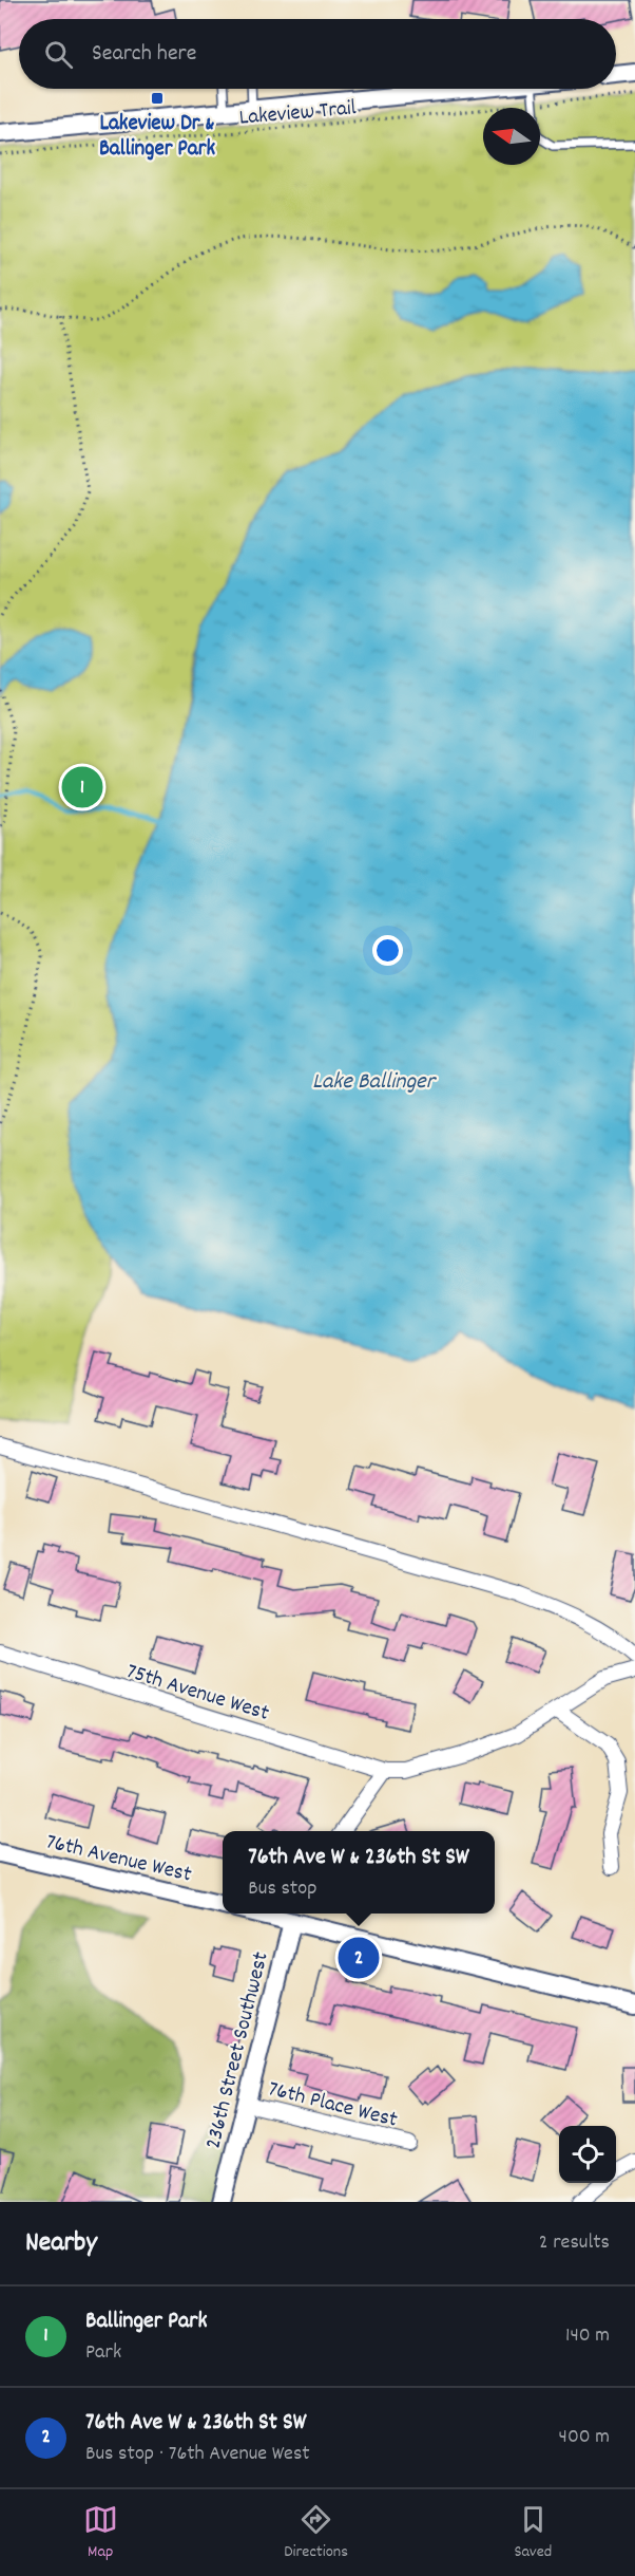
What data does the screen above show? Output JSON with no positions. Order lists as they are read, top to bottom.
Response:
{
  "streets": {
    "street": [
      "75th Avenue West",
      "76th Avenue West",
      "236th Street Southwest",
      "76th Place West"
    ],
    "path": ["Lakeview Trail"]
  },
  "crossings": [
    ["236th Street Southwest", "76th Place West"]
  ],
  "water": ["Lake Ballinger"],
  "places": {
    "transit": ["Lakeview Dr & Ballinger Park"]
  },
  "north": "left",
  "page": {
    "search": "Search here",
    "pins": ["1", "2"],
    "popup": ["76th Ave W & 236th St SW", "Bus stop"],
    "heading": ["Nearby", "2 results"],
    "list": [
      {
        "mark": "1",
        "name": "Ballinger Park",
        "note": "Park",
        "value": "140 m"
      },
      {
        "mark": "2",
        "name": "76th Ave W & 236th St SW",
        "note": "Bus stop · 76th Avenue West",
        "value": "400 m"
      }
    ],
    "nav": ["Map", "Directions", "Saved"]
  }
}
